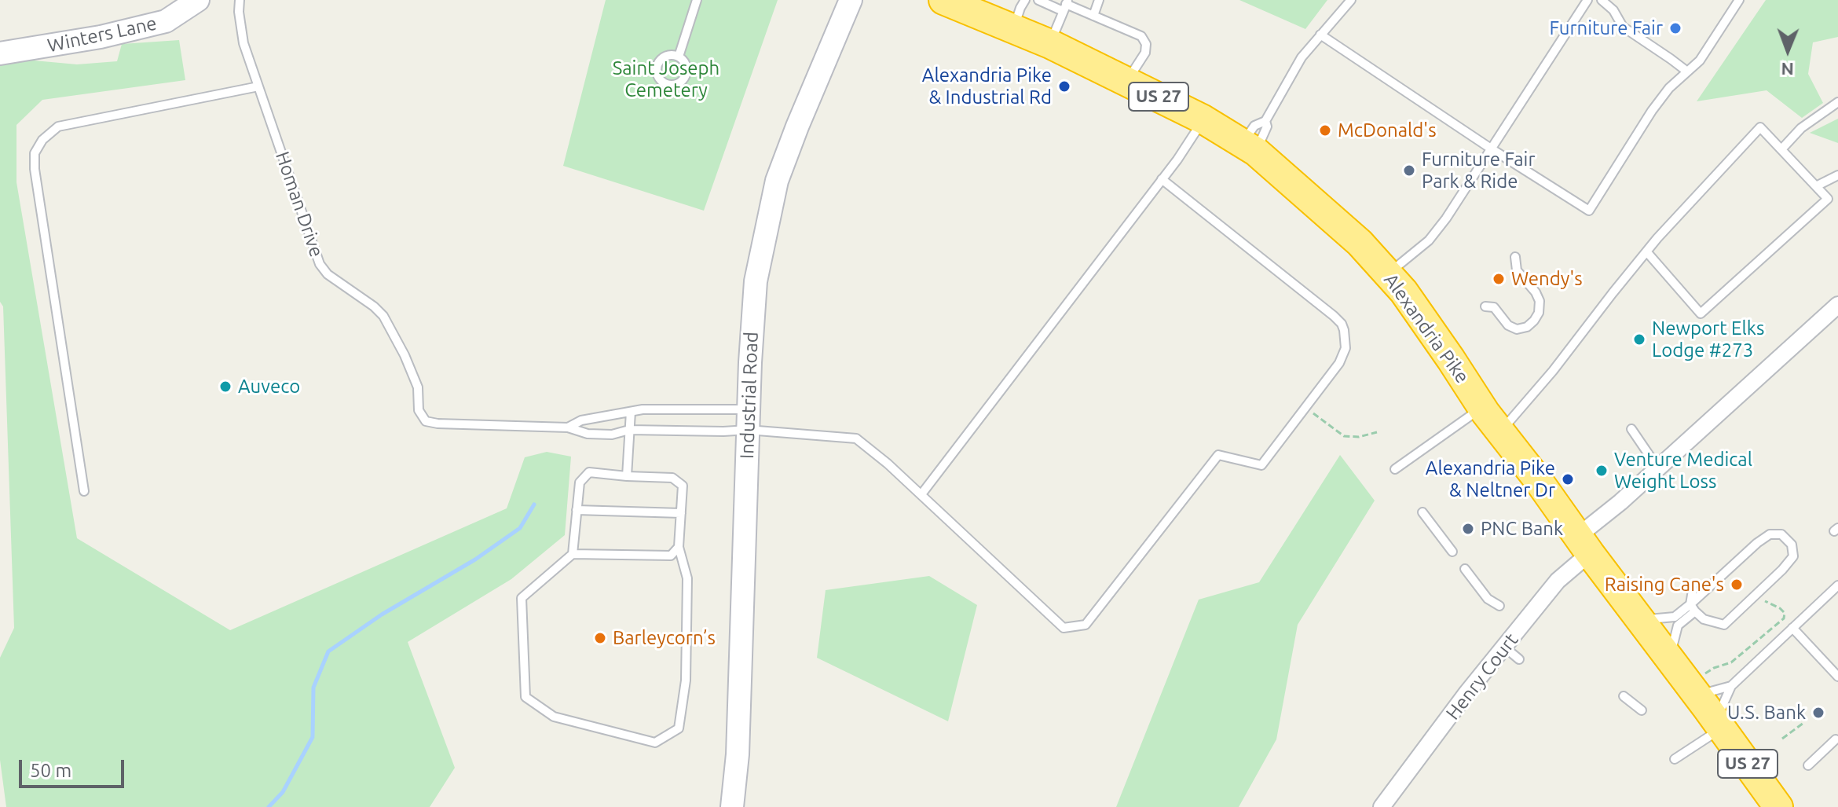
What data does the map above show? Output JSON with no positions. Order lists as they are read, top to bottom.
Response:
{
  "streets": {
    "highway": ["US 27", "Alexandria Pike"],
    "main road": ["Winters Lane", "Industrial Road"],
    "street": ["Henry Court"],
    "lane": ["Homan Drive"]
  },
  "crossings": [
    ["Homan Drive", "Industrial Road"],
    ["Alexandria Pike", "Henry Court"]
  ],
  "parks": ["Saint Joseph Cemetery"],
  "places": [
    "Furniture Fair",
    "Alexandria Pike & Industrial Rd",
    "McDonald's",
    "Furniture Fair Park & Ride",
    "Wendy's",
    "Newport Elks Lodge #273",
    "Auveco",
    "Venture Medical Weight Loss",
    "Alexandria Pike & Neltner Dr",
    "PNC Bank",
    "Raising Cane's",
    "Barleycorn’s",
    "U.S. Bank"
  ],
  "scale_bar": "50 m",
  "north": "bottom"
}
